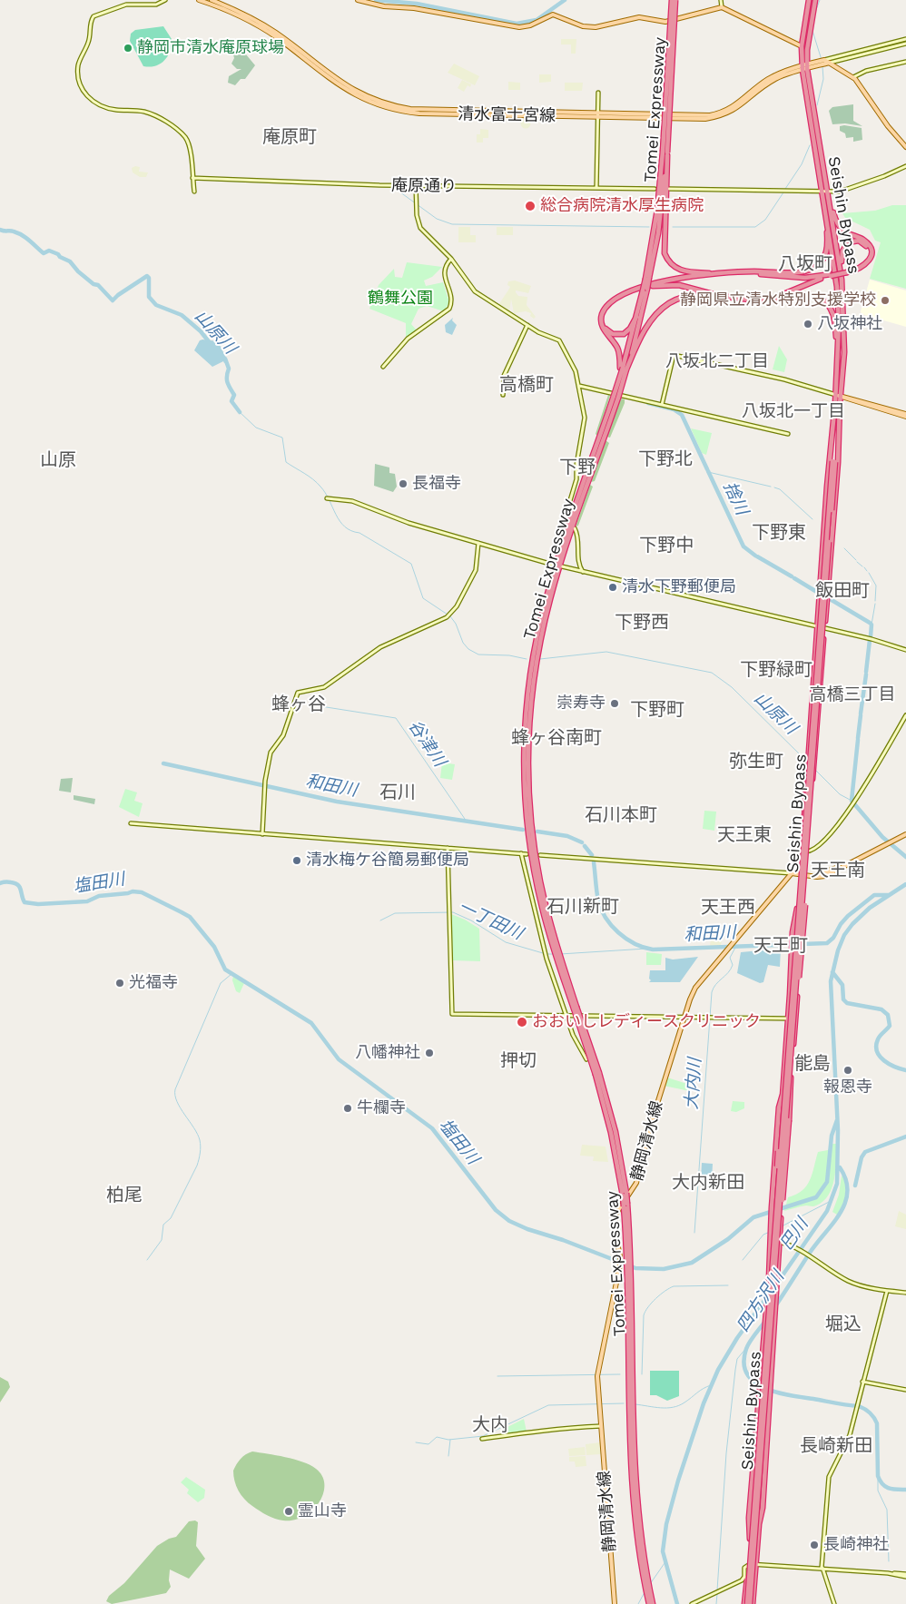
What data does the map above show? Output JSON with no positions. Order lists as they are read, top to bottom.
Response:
{
  "streets": {
    "highway": ["Tomei Expressway", "Seishin Bypass"],
    "main road": ["清水富士宮線", "静岡清水線"],
    "street": ["庵原通り"]
  },
  "crossings": [
    ["清水富士宮線", "Seishin Bypass"]
  ],
  "districts": [
    "庵原町",
    "八坂町",
    "八坂北二丁目",
    "高橋町",
    "八坂北一丁目",
    "下野北",
    "山原",
    "下野",
    "下野東",
    "下野中",
    "飯田町",
    "下野西",
    "下野緑町",
    "高橋三丁目",
    "蜂ヶ谷",
    "下野町",
    "蜂ヶ谷南町",
    "弥生町",
    "石川",
    "石川本町",
    "天王東",
    "天王南",
    "石川新町",
    "天王西",
    "天王町",
    "押切",
    "能島",
    "大内新田",
    "柏尾",
    "堀込",
    "大内",
    "長崎新田"
  ],
  "water": [
    "山原川",
    "捨川",
    "谷津川",
    "和田川",
    "塩田川",
    "一丁田川",
    "大内川",
    "巴川",
    "四方沢川"
  ],
  "parks": ["鶴舞公園"],
  "places": [
    "静岡市清水庵原球場",
    "総合病院清水厚生病院",
    "静岡県立清水特別支援学校",
    "八坂神社",
    "長福寺",
    "清水下野郵便局",
    "崇寿寺",
    "清水梅ケ谷簡易郵便局",
    "光福寺",
    "おおいしレディースクリニック",
    "八幡神社",
    "報恩寺",
    "牛欄寺",
    "霊山寺",
    "長崎神社"
  ]
}
